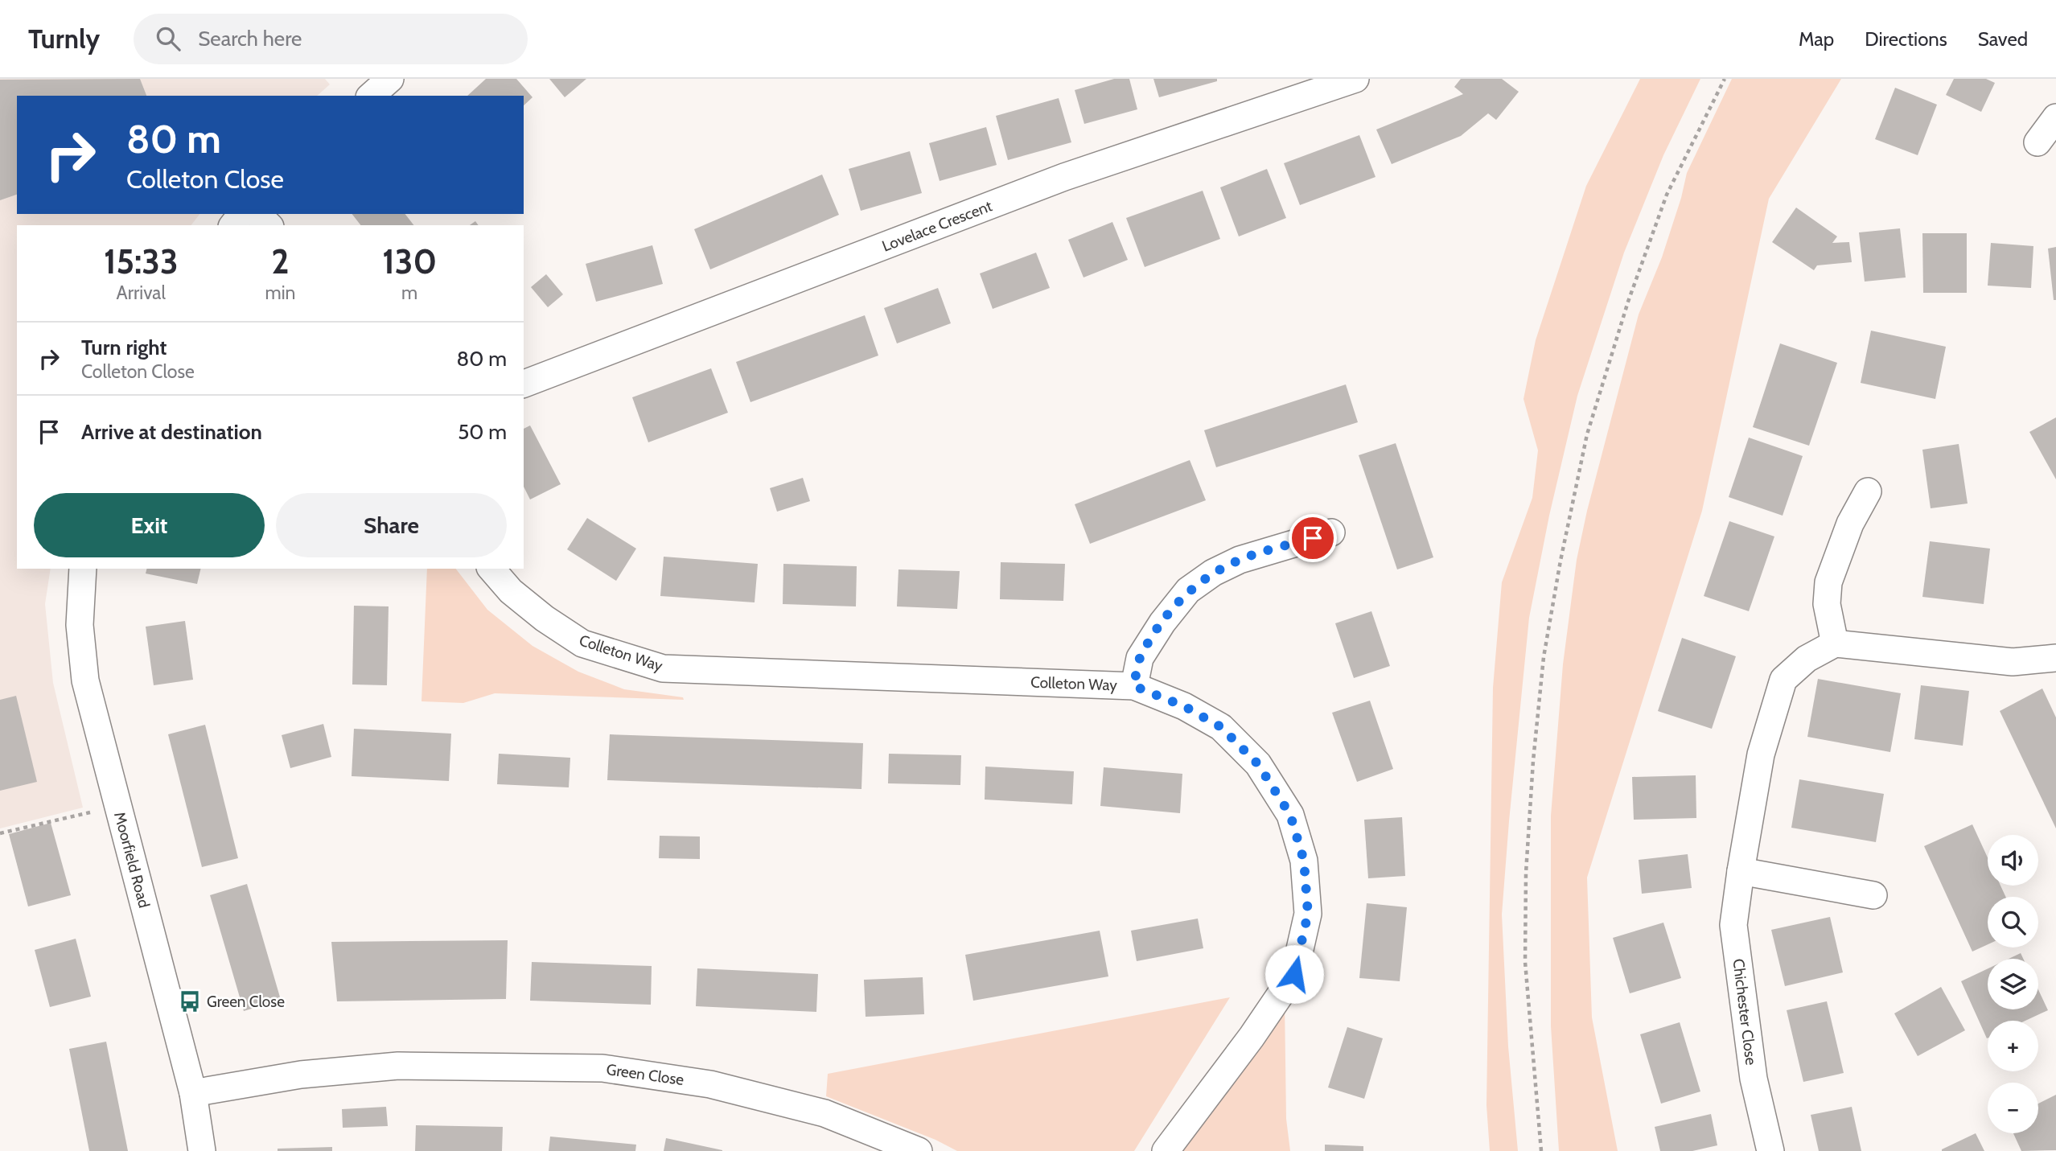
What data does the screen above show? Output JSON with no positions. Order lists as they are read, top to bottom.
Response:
{
  "streets": {
    "street": [
      "Lovelace Crescent",
      "Colleton Way",
      "Moorfield Road",
      "Chichester Close",
      "Green Close"
    ]
  },
  "crossings": [
    ["Moorfield Road", "Green Close"]
  ],
  "places": {
    "bus stop": ["Green Close"]
  },
  "page": {
    "header": "Turnly",
    "search": "Search here",
    "nav": ["Map", "Directions", "Saved"],
    "turn": ["80 m", "Colleton Close"],
    "eta": [
      "15:33",
      "Arrival",
      "2",
      "min",
      "130",
      "m"
    ],
    "list": [
      {
        "name": "Turn right",
        "note": "Colleton Close",
        "value": "80 m"
      },
      {
        "name": "Arrive at destination",
        "value": "50 m"
      }
    ],
    "buttons": ["Exit", "Share"],
    "map_buttons": ["+", "−"]
  }
}
